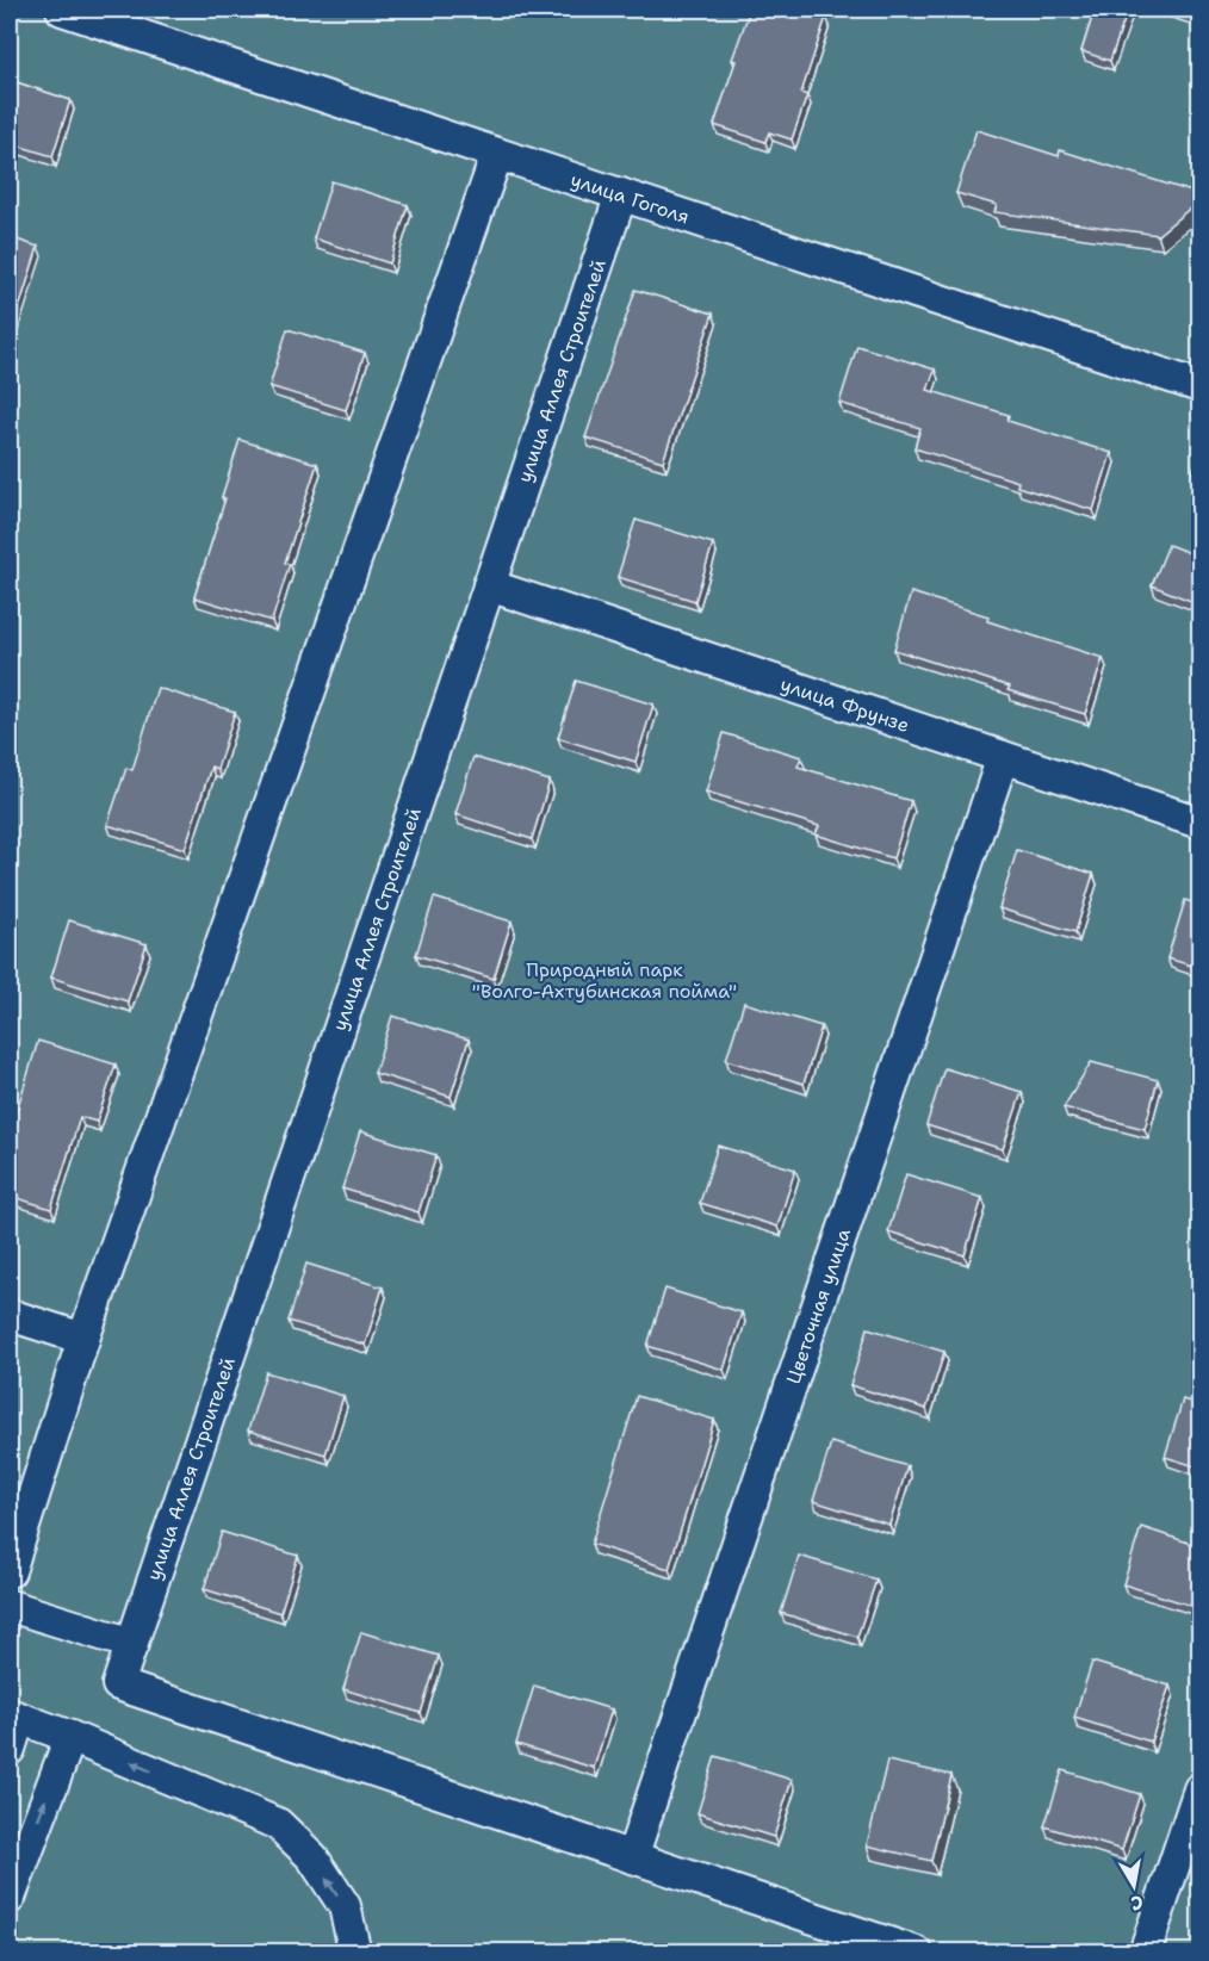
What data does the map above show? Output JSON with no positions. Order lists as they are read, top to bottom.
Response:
{
  "streets": {
    "street": [
      "улица Гоголя",
      "улица Аллея Строителей",
      "улица Фрунзе",
      "Цветочная улица"
    ]
  },
  "crossings": [
    ["улица Гоголя", "улица Аллея Строителей"],
    ["улица Аллея Строителей", "улица Фрунзе"],
    ["улица Аллея Строителей", "Цветочная улица"],
    ["улица Фрунзе", "Цветочная улица"]
  ],
  "parks": ["Природный парк \"Волго-Ахтубинская пойма\""],
  "north": "bottom"
}
